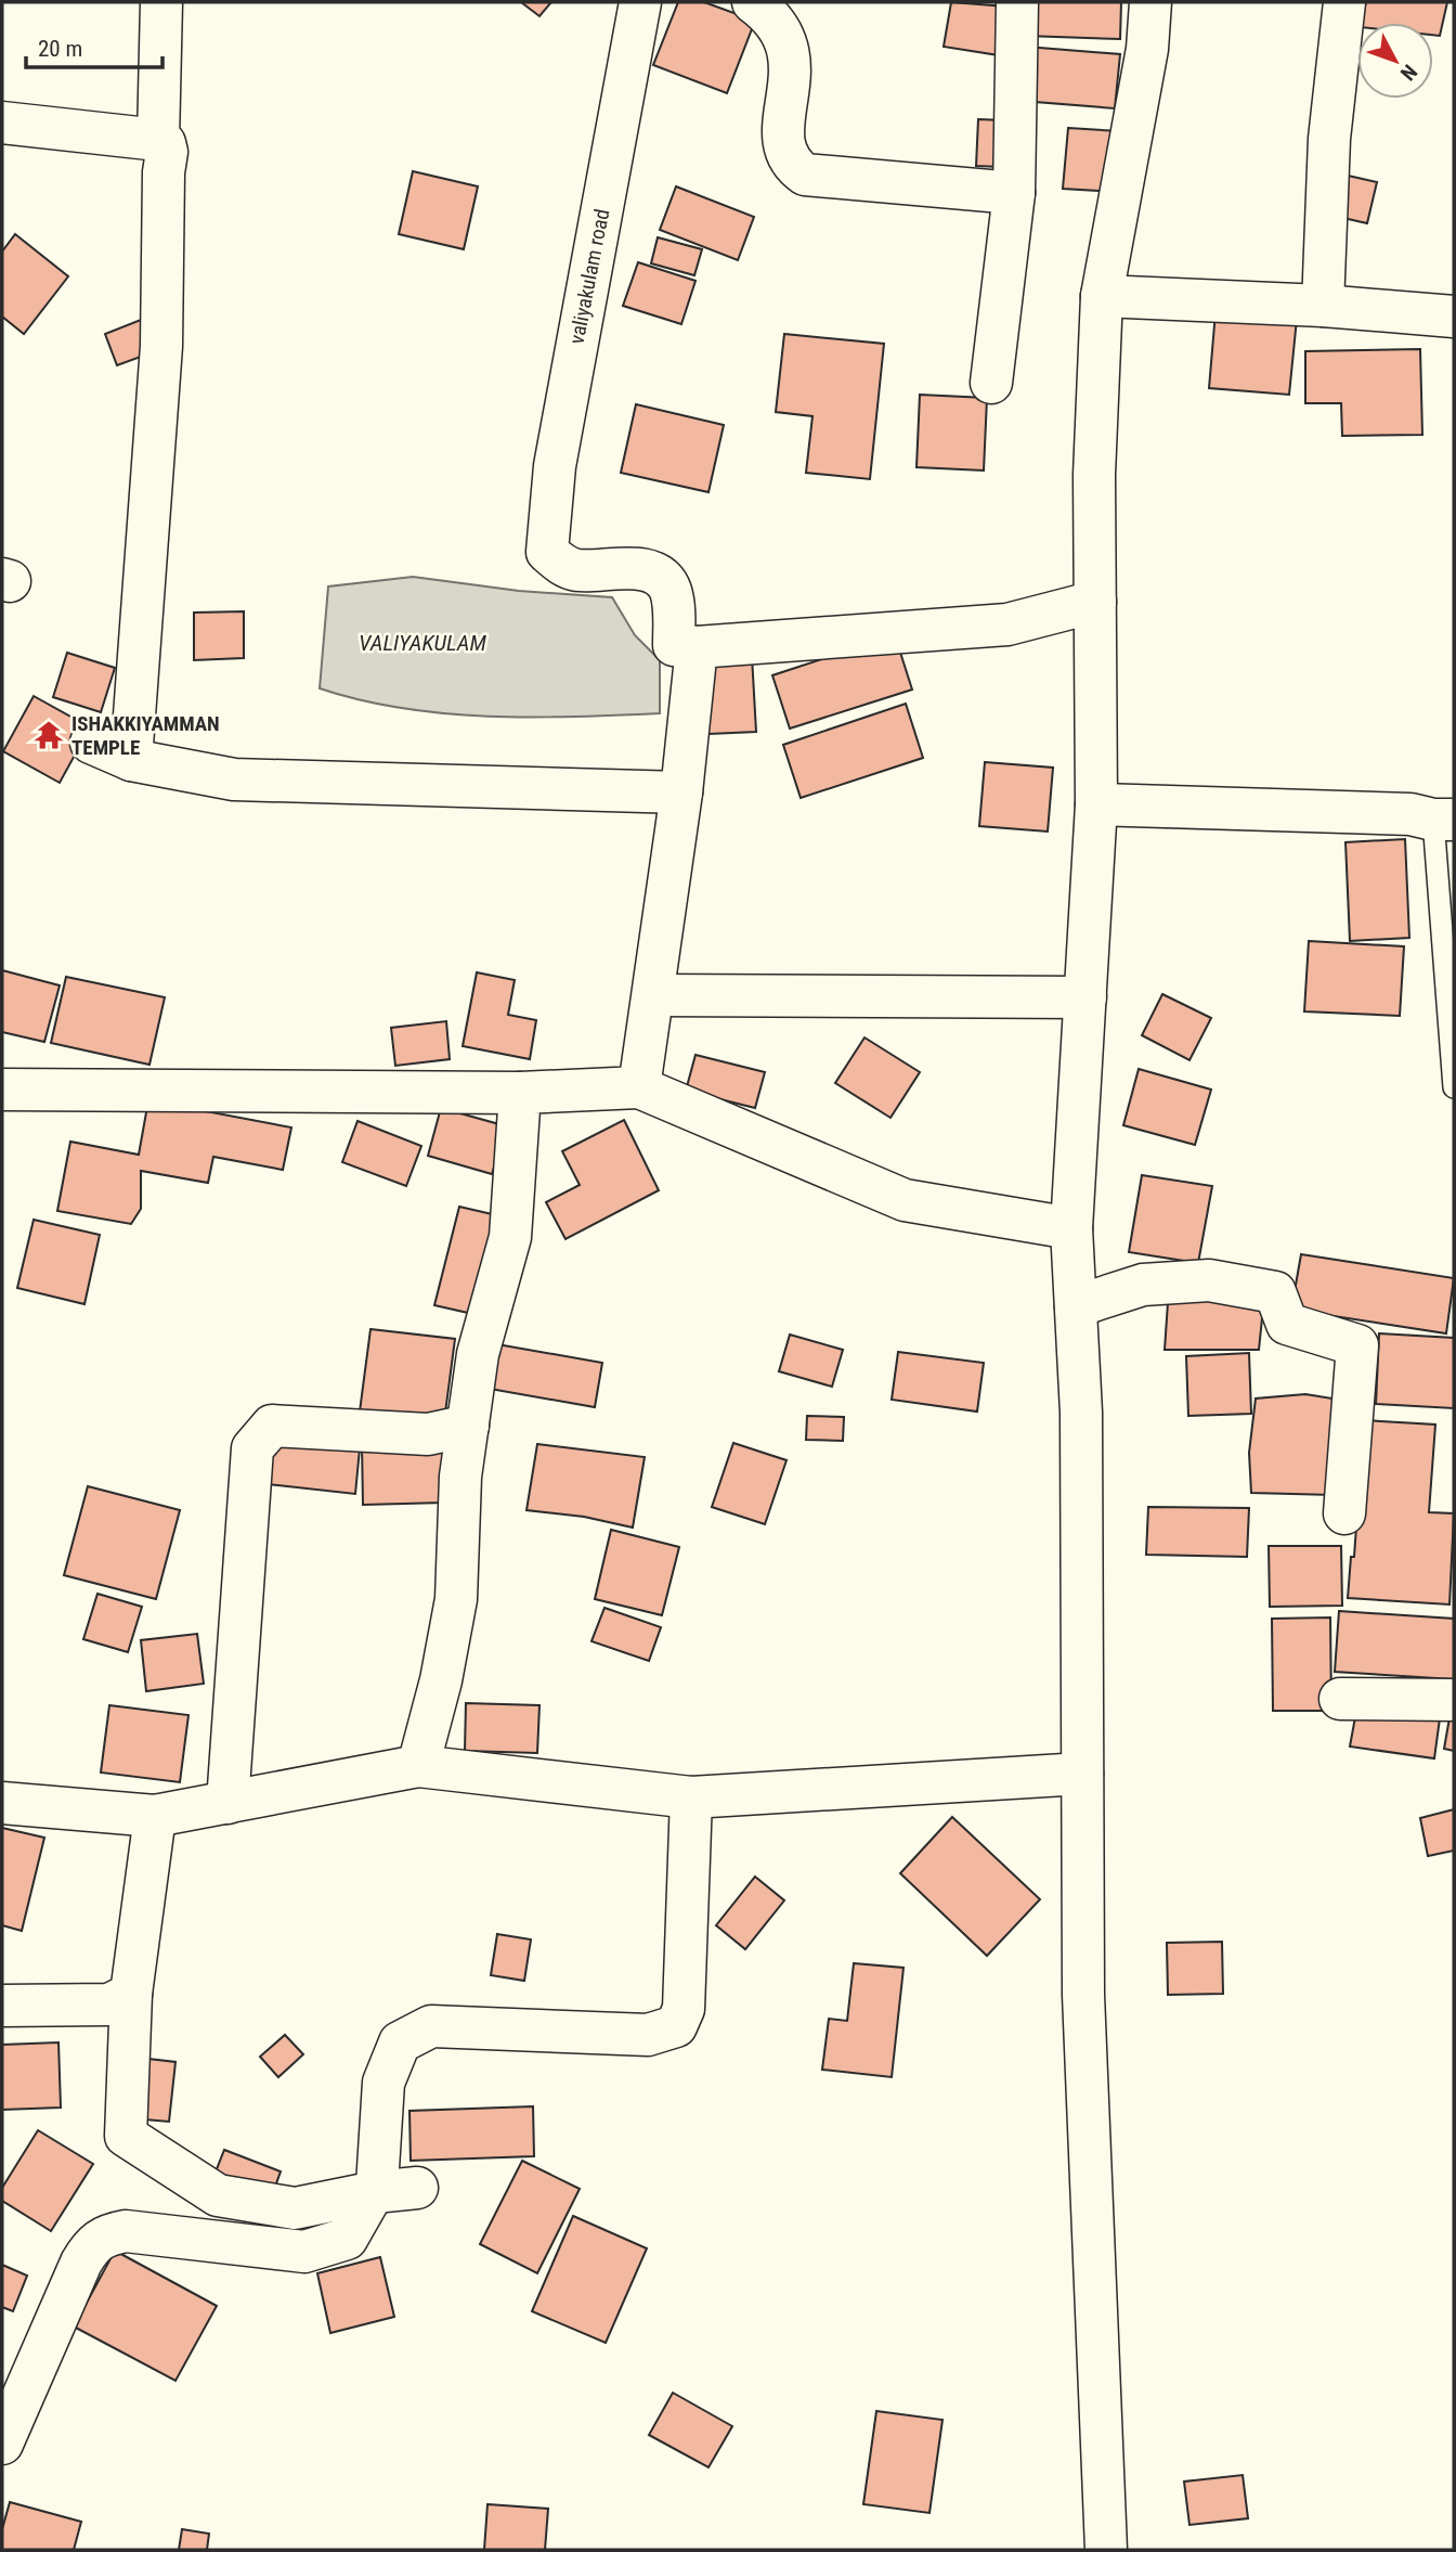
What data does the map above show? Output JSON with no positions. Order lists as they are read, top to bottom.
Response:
{
  "streets": {
    "street": ["valiyakulam road"]
  },
  "water": ["VALIYAKULAM"],
  "places": {
    "temple": ["ISHAKKIYAMMAN TEMPLE"]
  },
  "scale_bar": "20 m",
  "north": "bottom right"
}
